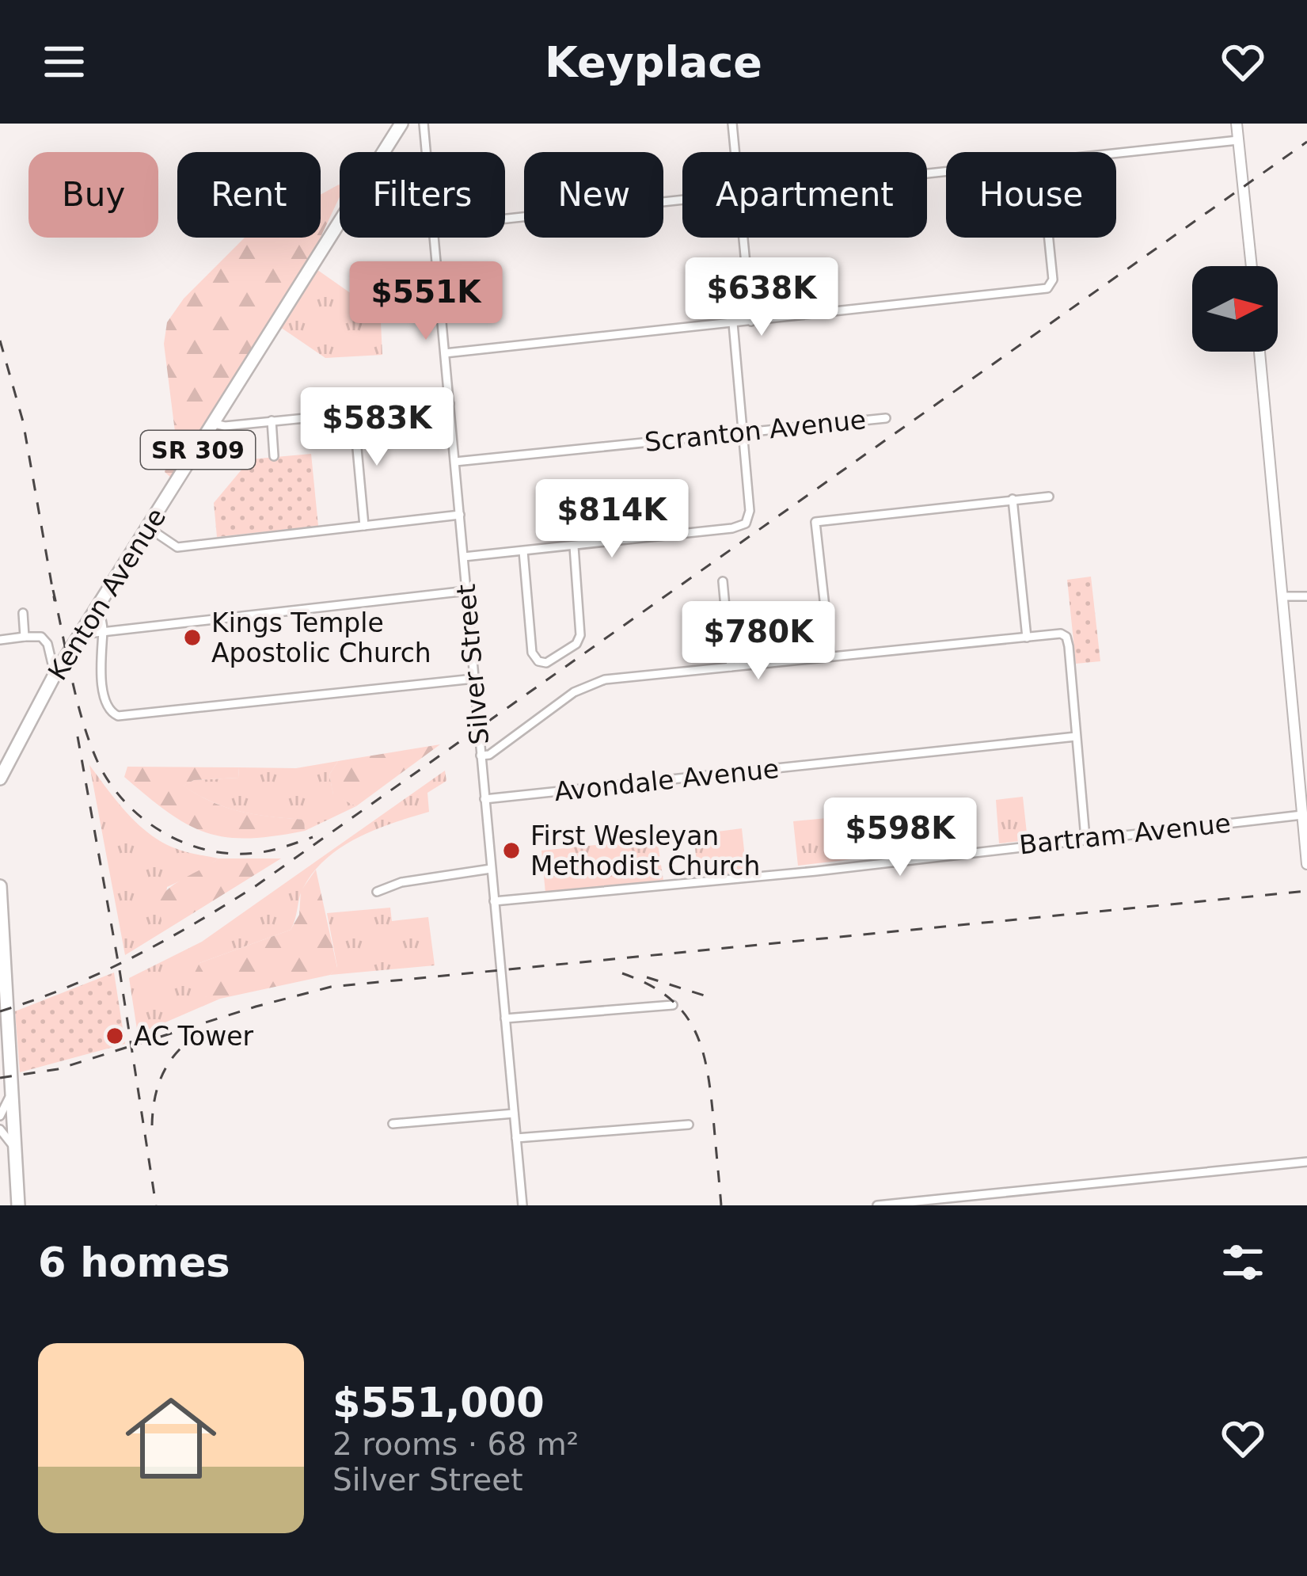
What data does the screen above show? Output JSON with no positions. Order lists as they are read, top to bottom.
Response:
{
  "streets": {
    "main road": ["SR 309", "Kenton Avenue"],
    "street": [
      "Scranton Avenue",
      "Silver Street",
      "Avondale Avenue",
      "Bartram Avenue"
    ]
  },
  "crossings": [
    ["Scranton Avenue", "Silver Street"],
    ["Silver Street", "Avondale Avenue"],
    ["Silver Street", "Bartram Avenue"]
  ],
  "places": ["Kings Temple Apostolic Church", "First Wesleyan Methodist Church", "AC Tower"],
  "north": "right",
  "page": {
    "header": "Keyplace",
    "chip": [
      "Buy",
      "Rent",
      "Filters",
      "New",
      "Apartment",
      "House"
    ],
    "price": [
      "$638K",
      "$551K",
      "$583K",
      "$814K",
      "$780K",
      "$598K"
    ],
    "heading": "6 homes",
    "list": [
      {
        "name": "$551,000",
        "note": "2 rooms · 68 m² · Silver Street"
      }
    ]
  }
}
